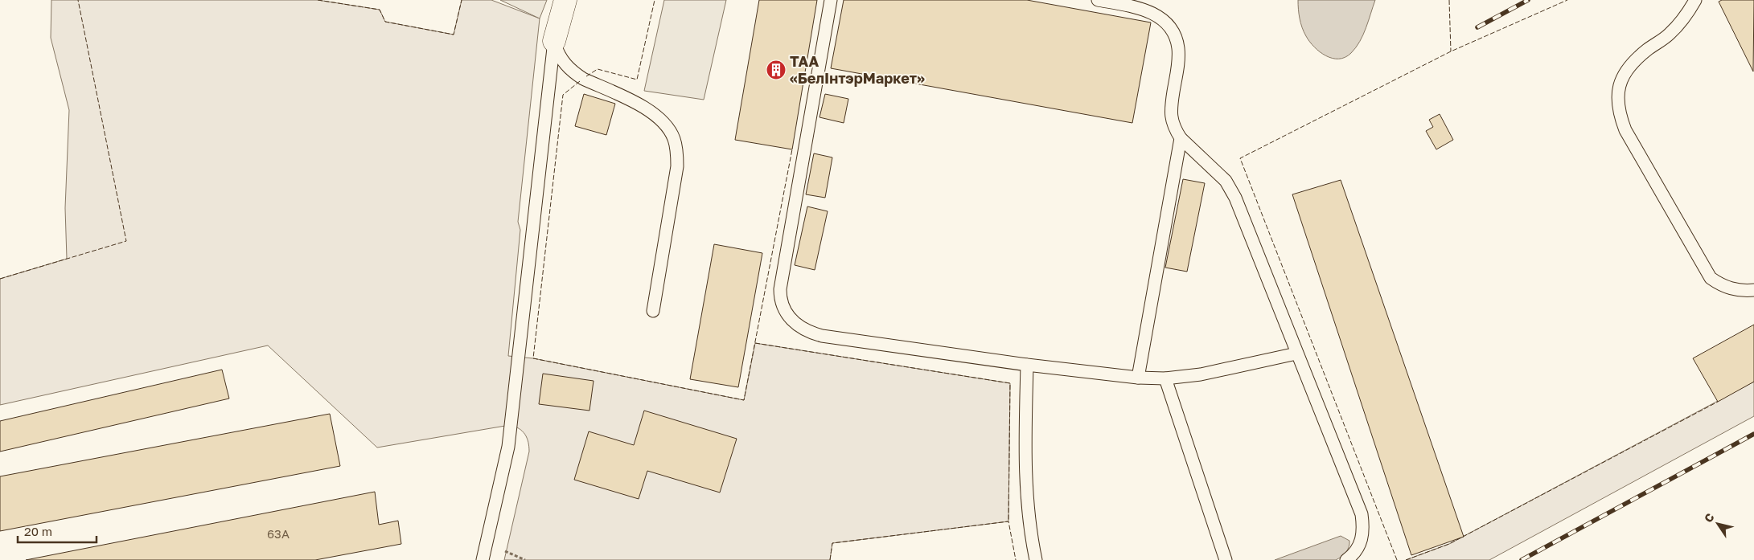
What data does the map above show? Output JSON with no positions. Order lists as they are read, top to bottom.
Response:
{
  "places": {
    "building": ["ТАА «БелІнтэрМаркет»"]
  },
  "house_numbers": ["63А"],
  "scale_bar": "20 m",
  "north": "top left"
}
